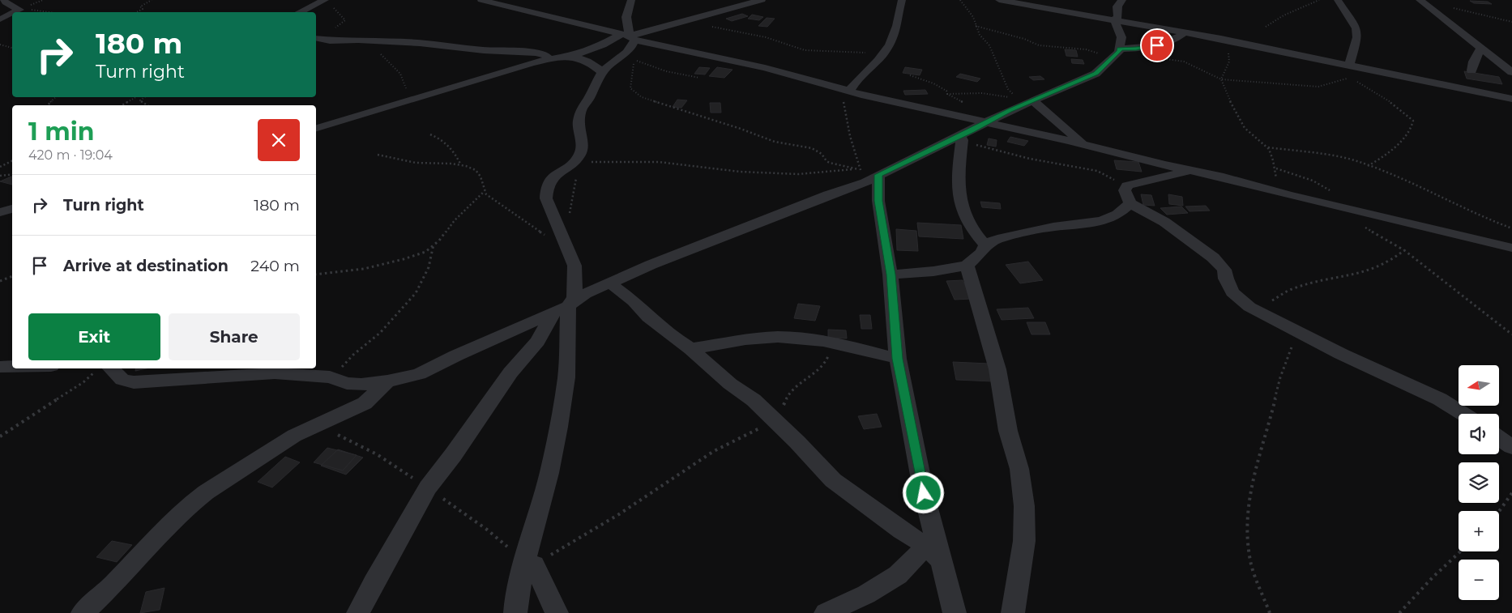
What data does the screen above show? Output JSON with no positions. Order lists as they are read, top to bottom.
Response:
{
  "north": "left",
  "page": {
    "turn": ["180 m", "Turn right"],
    "heading": ["1 min", "420 m · 19:04"],
    "list": [
      {
        "name": "Turn right",
        "value": "180 m"
      },
      {
        "name": "Arrive at destination",
        "value": "240 m"
      }
    ],
    "buttons": ["Exit", "Share"],
    "map_buttons": ["+", "−"]
  }
}
